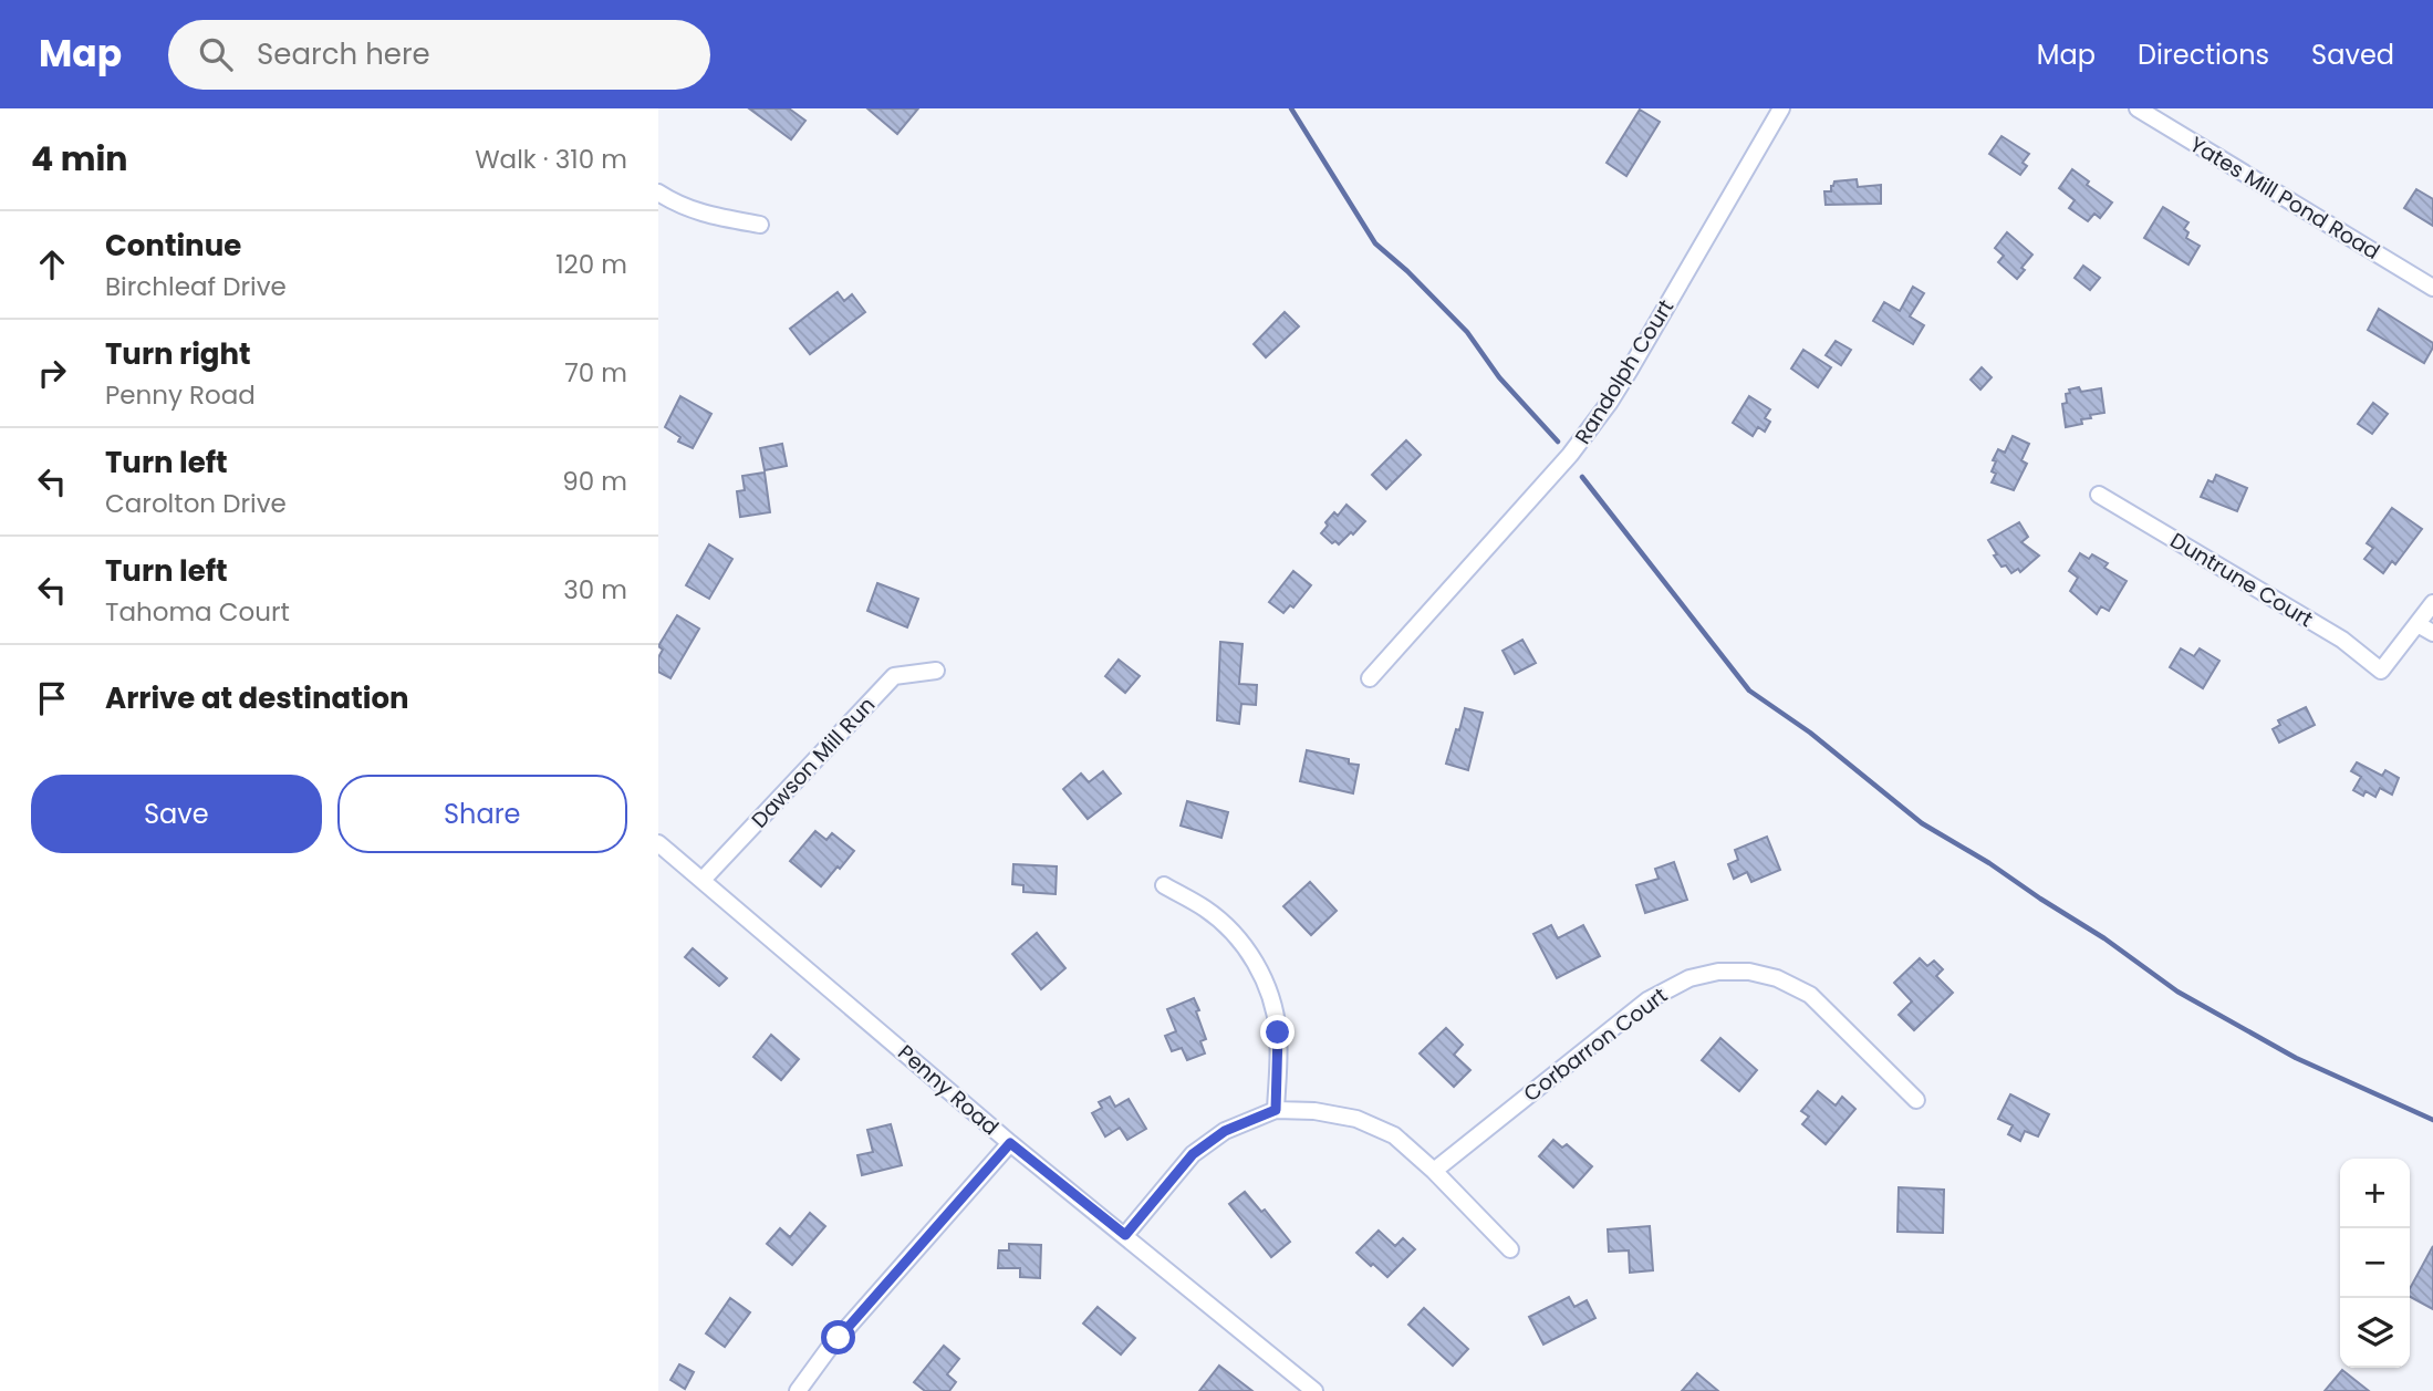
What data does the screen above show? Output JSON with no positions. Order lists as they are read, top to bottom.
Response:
{
  "streets": {
    "street": [
      "Yates Mill Pond Road",
      "Randolph Court",
      "Duntrune Court",
      "Dawson Mill Run",
      "Corbarron Court",
      "Penny Road"
    ]
  },
  "crossings": [
    ["Dawson Mill Run", "Penny Road"]
  ],
  "page": {
    "header": "Map",
    "search": "Search here",
    "nav": ["Map", "Directions", "Saved"],
    "heading": ["4 min", "Walk · 310 m"],
    "list": [
      ["Continue", "Birchleaf Drive", "120 m"],
      ["Turn right", "Penny Road", "70 m"],
      ["Turn left", "Carolton Drive", "90 m"],
      ["Turn left", "Tahoma Court", "30 m"],
      "Arrive at destination"
    ],
    "buttons": ["Save", "Share"],
    "map_buttons": ["+", "−"]
  }
}
